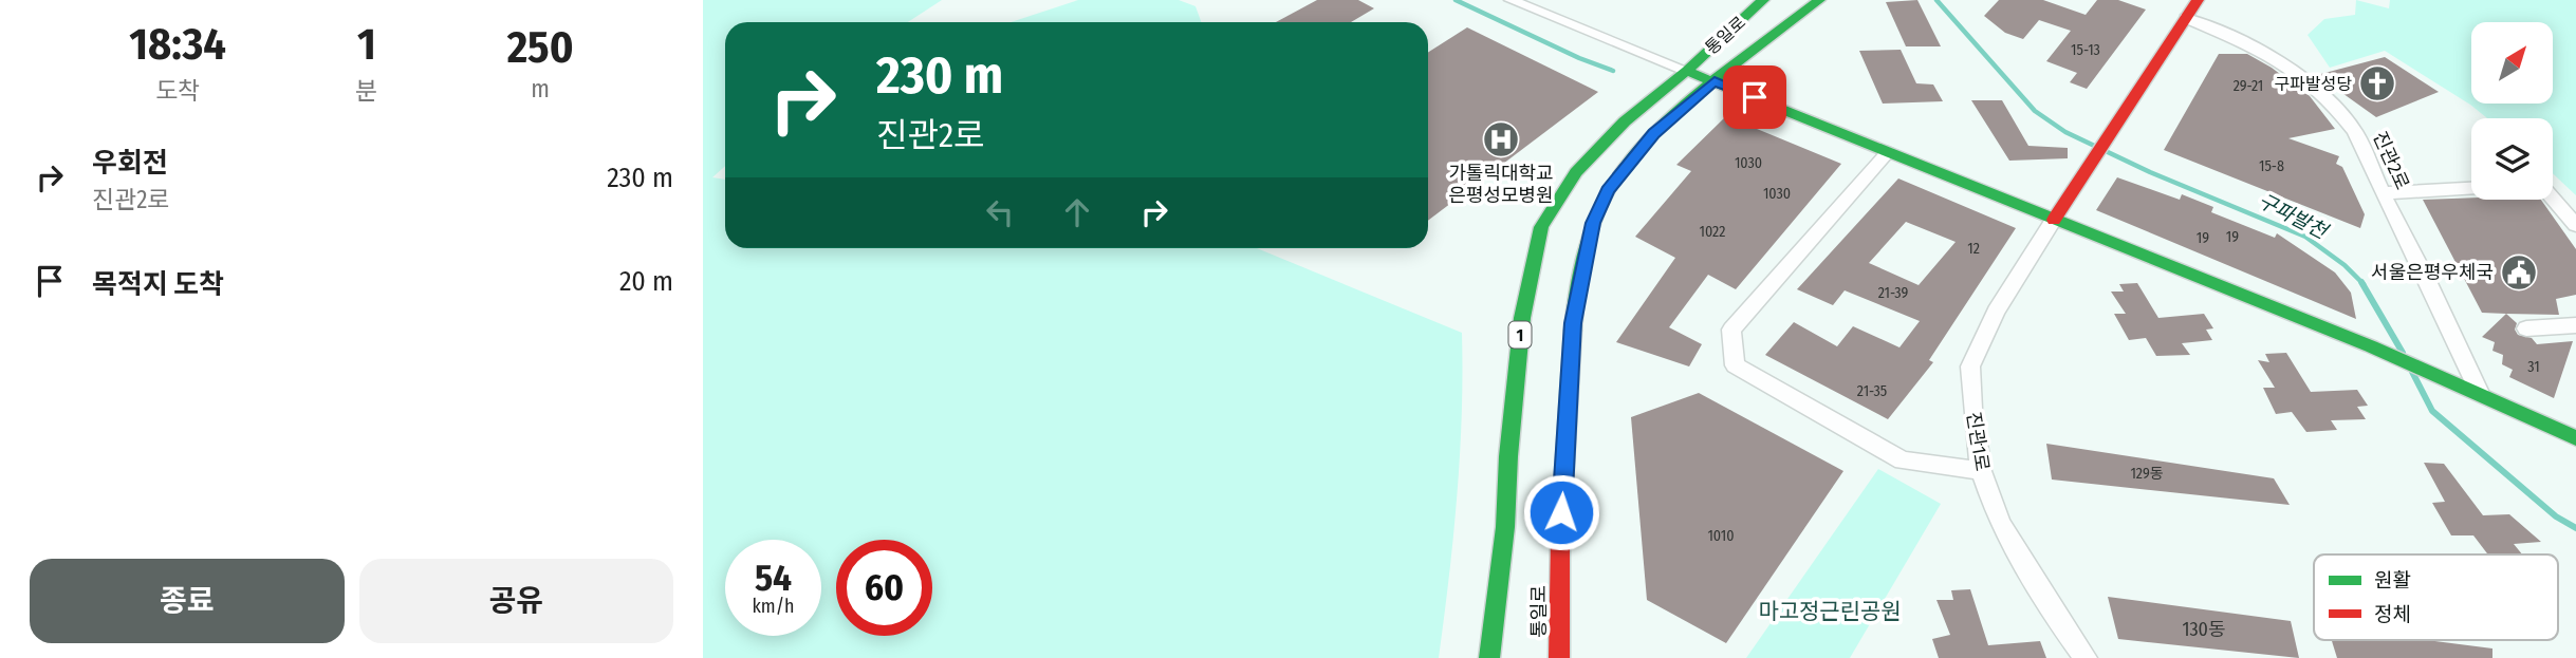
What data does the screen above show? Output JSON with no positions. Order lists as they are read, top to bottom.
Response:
{
  "streets": {
    "main road": ["통일로", "1"],
    "street": ["진관2로", "진관1로"]
  },
  "water": ["구파발천"],
  "parks": ["마고정근린공원"],
  "places": {
    "church": ["구파발성당"],
    "hospital": ["가톨릭대학교 은평성모병원"],
    "public building": ["서울은평우체국"]
  },
  "house_numbers": [
    "15-13",
    "29-21",
    "1030",
    "15-8",
    "1030",
    "1022",
    "19",
    "19",
    "12",
    "21-39",
    "31",
    "21-35",
    "129동",
    "1010",
    "130동"
  ],
  "legend": ["원활", "정체"],
  "north": "top right",
  "page": {
    "eta": [
      "18:34",
      "도착",
      "1",
      "분",
      "250",
      "m"
    ],
    "turn": ["230 m", "진관2로"],
    "list": [
      {
        "name": "우회전",
        "note": "진관2로",
        "value": "230 m"
      },
      {
        "name": "목적지 도착",
        "value": "20 m"
      }
    ],
    "speed": "54 km/h",
    "limit": "60",
    "buttons": ["종료", "공유"]
  }
}
